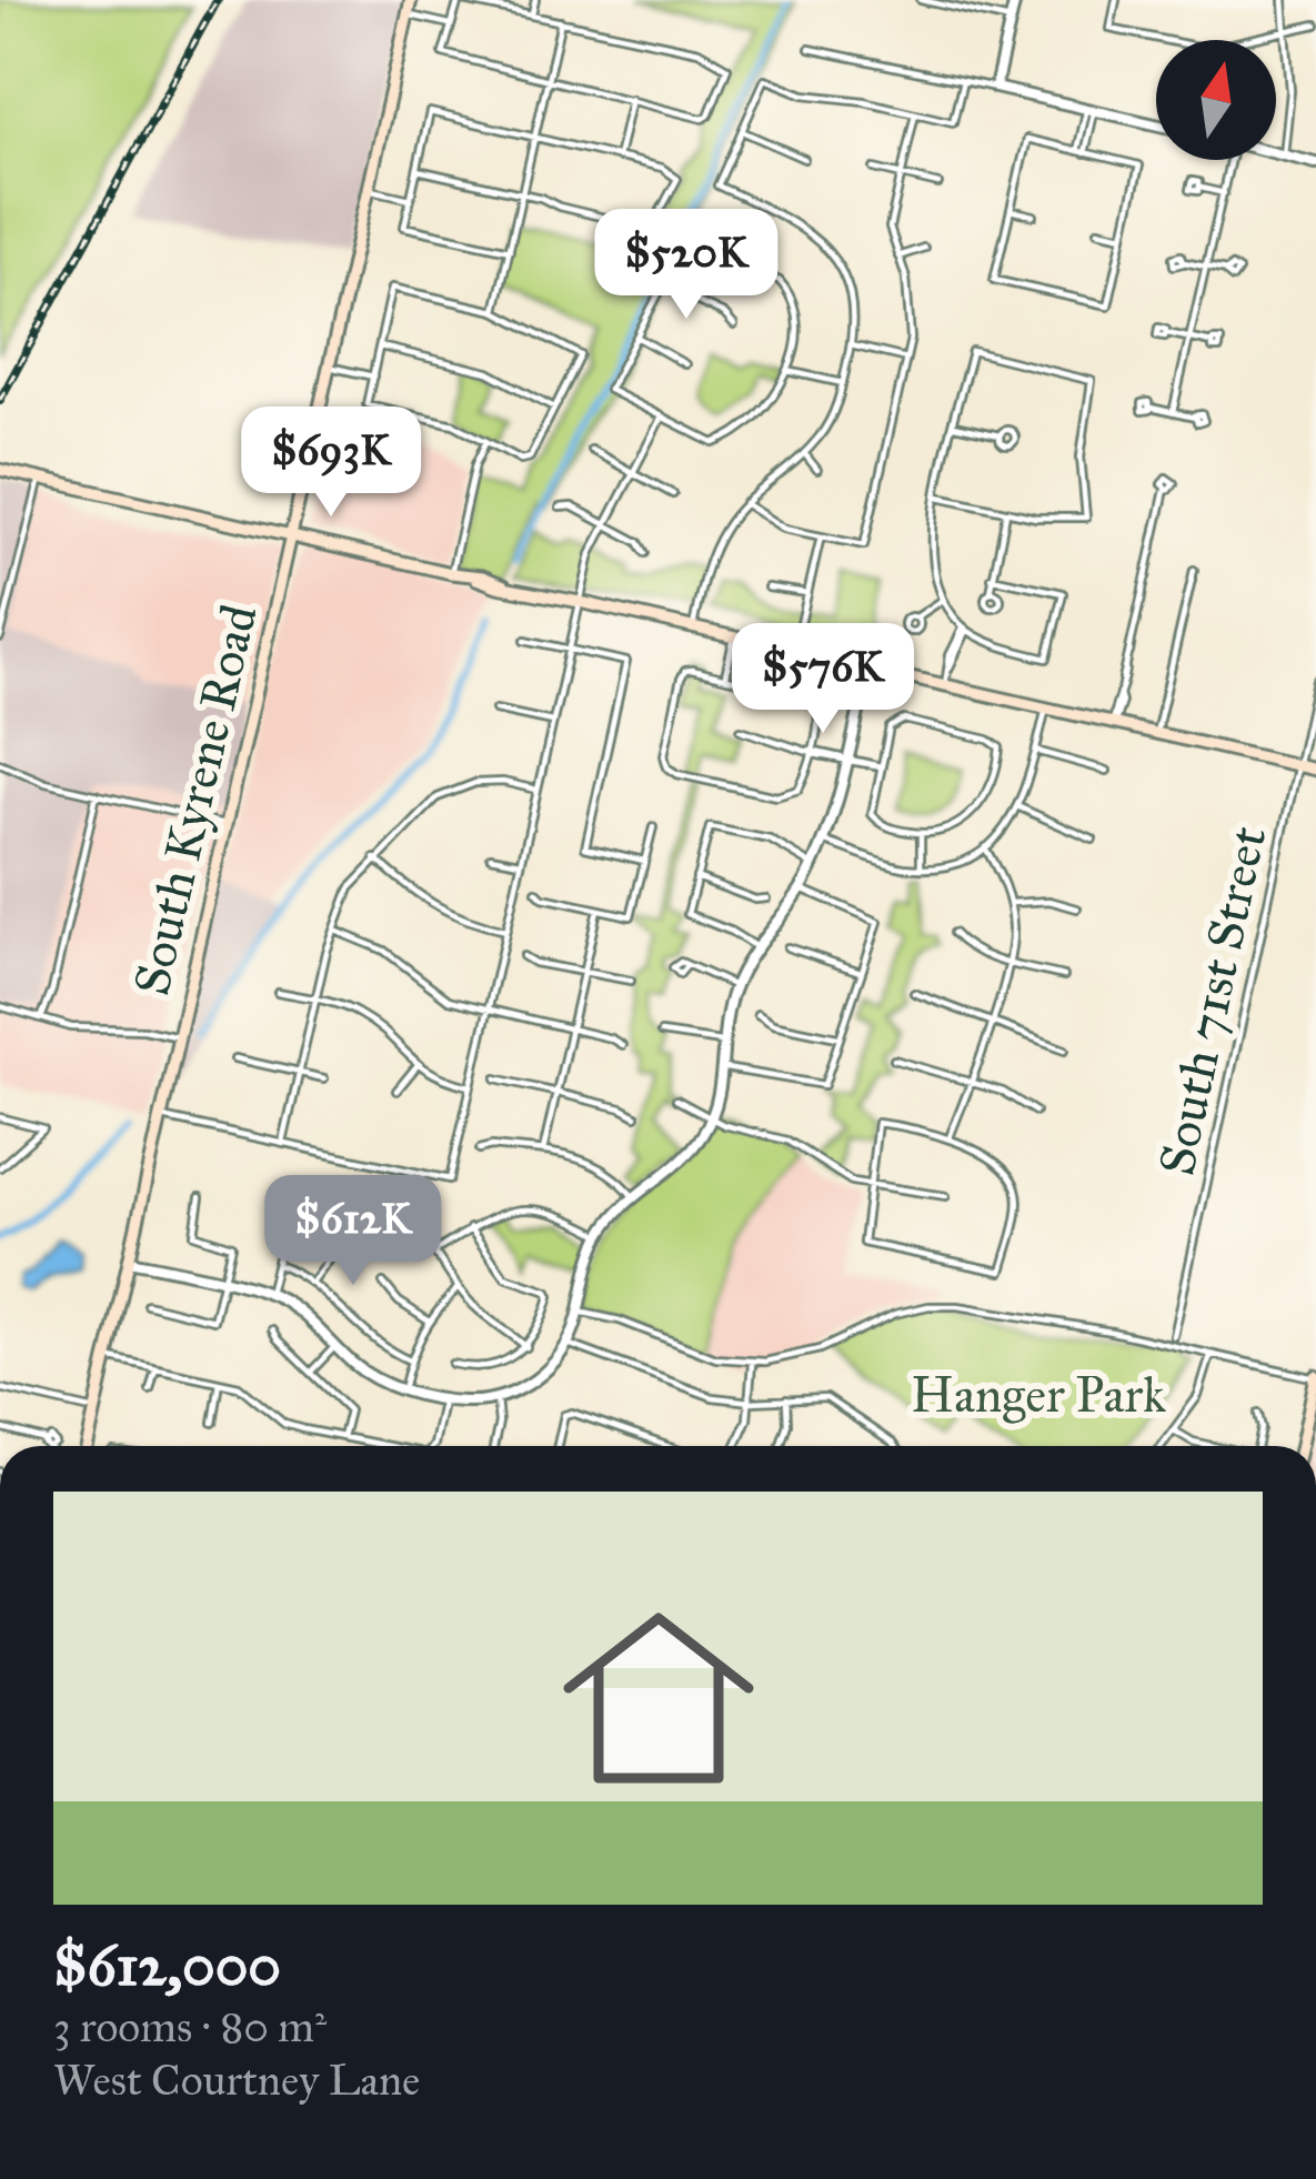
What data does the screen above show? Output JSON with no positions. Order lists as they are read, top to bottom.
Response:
{
  "streets": {
    "main road": ["South Kyrene Road"],
    "street": ["South 71st Street"]
  },
  "parks": ["Hanger Park"],
  "north": "top",
  "page": {
    "price": [
      "$520K",
      "$693K",
      "$576K",
      "$612K"
    ],
    "list": [
      {
        "name": "$612,000",
        "note": "3 rooms · 80 m² · West Courtney Lane"
      }
    ]
  }
}
